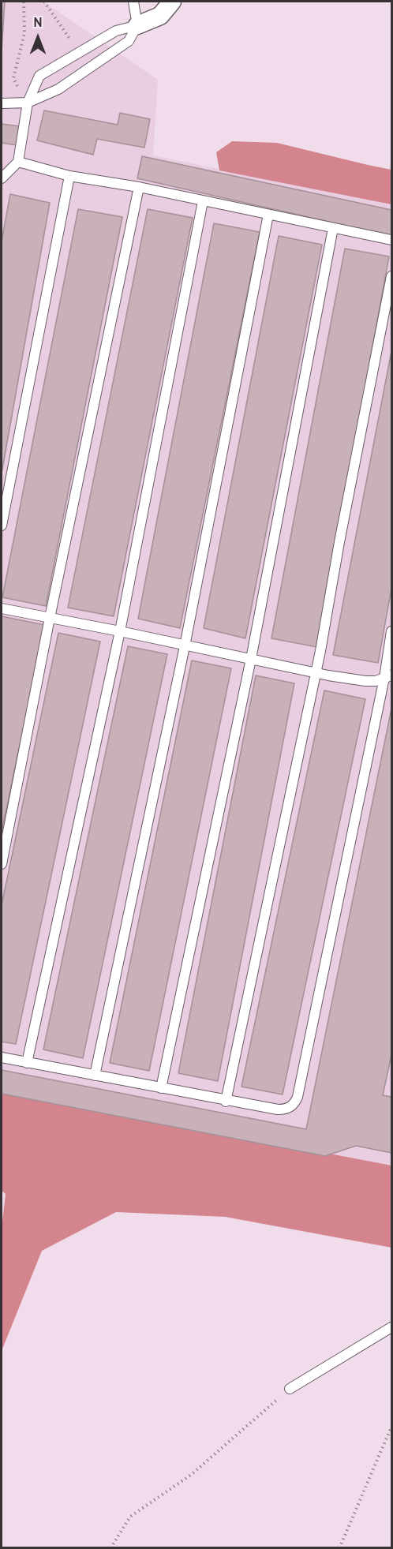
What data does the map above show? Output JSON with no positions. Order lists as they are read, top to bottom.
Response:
{
  "north": "top"
}
